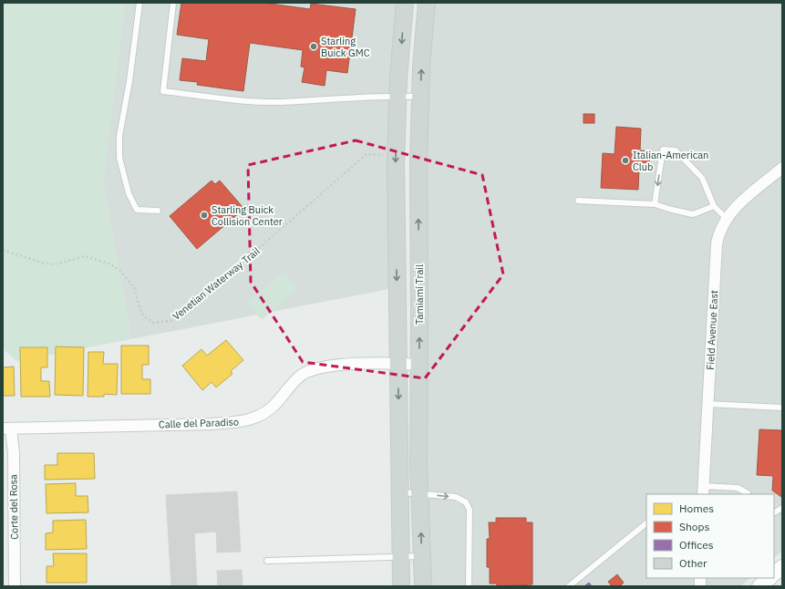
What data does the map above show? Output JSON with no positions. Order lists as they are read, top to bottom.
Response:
{
  "streets": {
    "main road": ["Tamiami Trail"],
    "street": ["Field Avenue East", "Calle del Paradiso", "Corte del Rosa"],
    "path": ["Venetian Waterway Trail"]
  },
  "crossings": [
    ["Tamiami Trail", "Calle del Paradiso"],
    ["Calle del Paradiso", "Corte del Rosa"]
  ],
  "places": ["Starling Buick GMC", "Italian-American Club", "Starling Buick Collision Center"],
  "legend": [
    "Homes",
    "Shops",
    "Offices",
    "Other"
  ]
}
